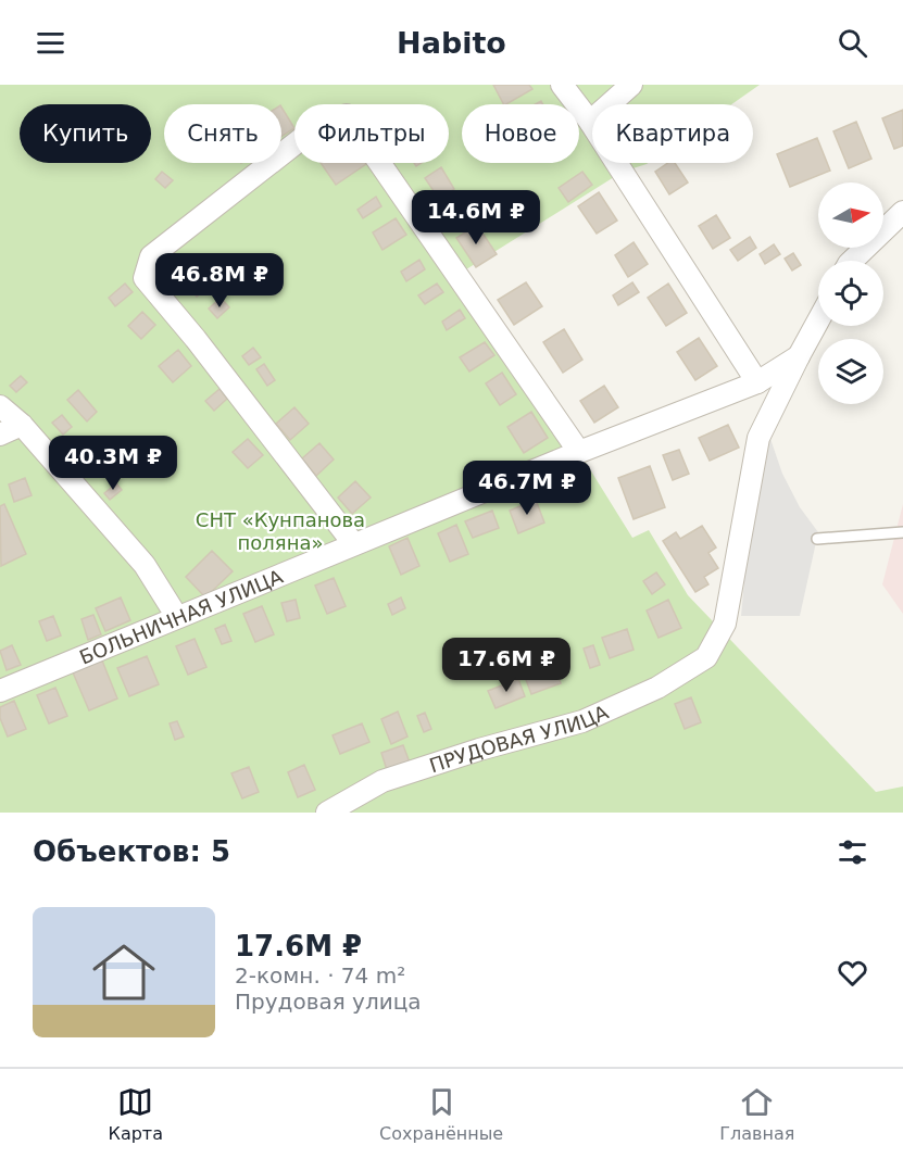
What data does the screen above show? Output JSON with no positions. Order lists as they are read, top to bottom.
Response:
{
  "streets": {
    "street": ["БОЛЬНИЧНАЯ УЛИЦА", "ПРУДОВАЯ УЛИЦА"]
  },
  "crossings": [
    ["БОЛЬНИЧНАЯ УЛИЦА", "ПРУДОВАЯ УЛИЦА"]
  ],
  "parks": ["СНТ «Кунпанова поляна»"],
  "north": "right",
  "page": {
    "header": "Habito",
    "chip": [
      "Купить",
      "Снять",
      "Фильтры",
      "Новое",
      "Квартира"
    ],
    "price": [
      "14.6M ₽",
      "46.8M ₽",
      "40.3M ₽",
      "46.7M ₽",
      "17.6M ₽"
    ],
    "heading": "Объектов: 5",
    "list": [
      {
        "name": "17.6M ₽",
        "note": "2-комн. · 74 m² · Прудовая улица"
      }
    ],
    "tabs": ["Карта", "Сохранённые", "Главная"]
  }
}
